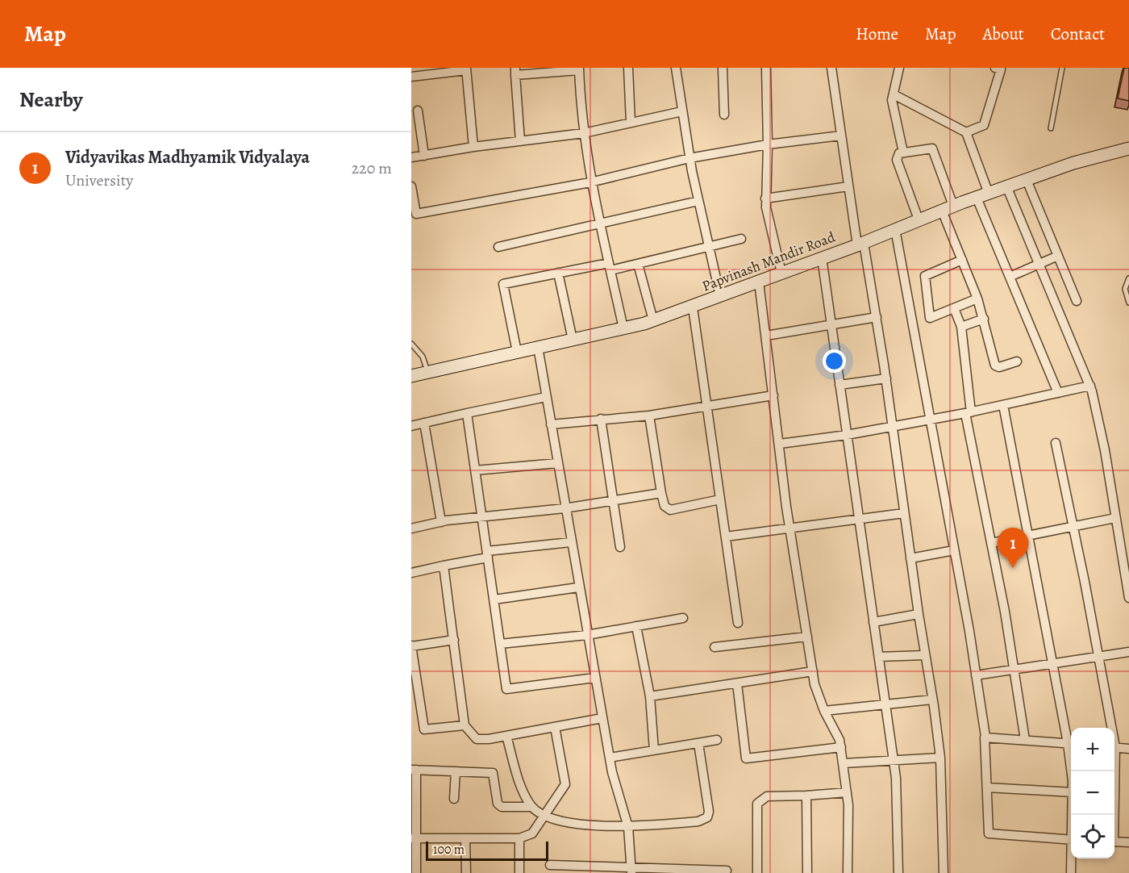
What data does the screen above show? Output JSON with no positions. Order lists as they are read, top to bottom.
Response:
{
  "streets": {
    "street": ["Papvinash Mandir Road"]
  },
  "scale_bar": "100 m",
  "page": {
    "header": "Map",
    "nav": [
      "Home",
      "Map",
      "About",
      "Contact"
    ],
    "heading": "Nearby",
    "list": [
      {
        "mark": "1",
        "name": "Vidyavikas Madhyamik Vidyalaya",
        "note": "University",
        "value": "220 m"
      }
    ],
    "pins": "1",
    "map_buttons": ["+", "−"],
    "scale": "100 m"
  }
}
